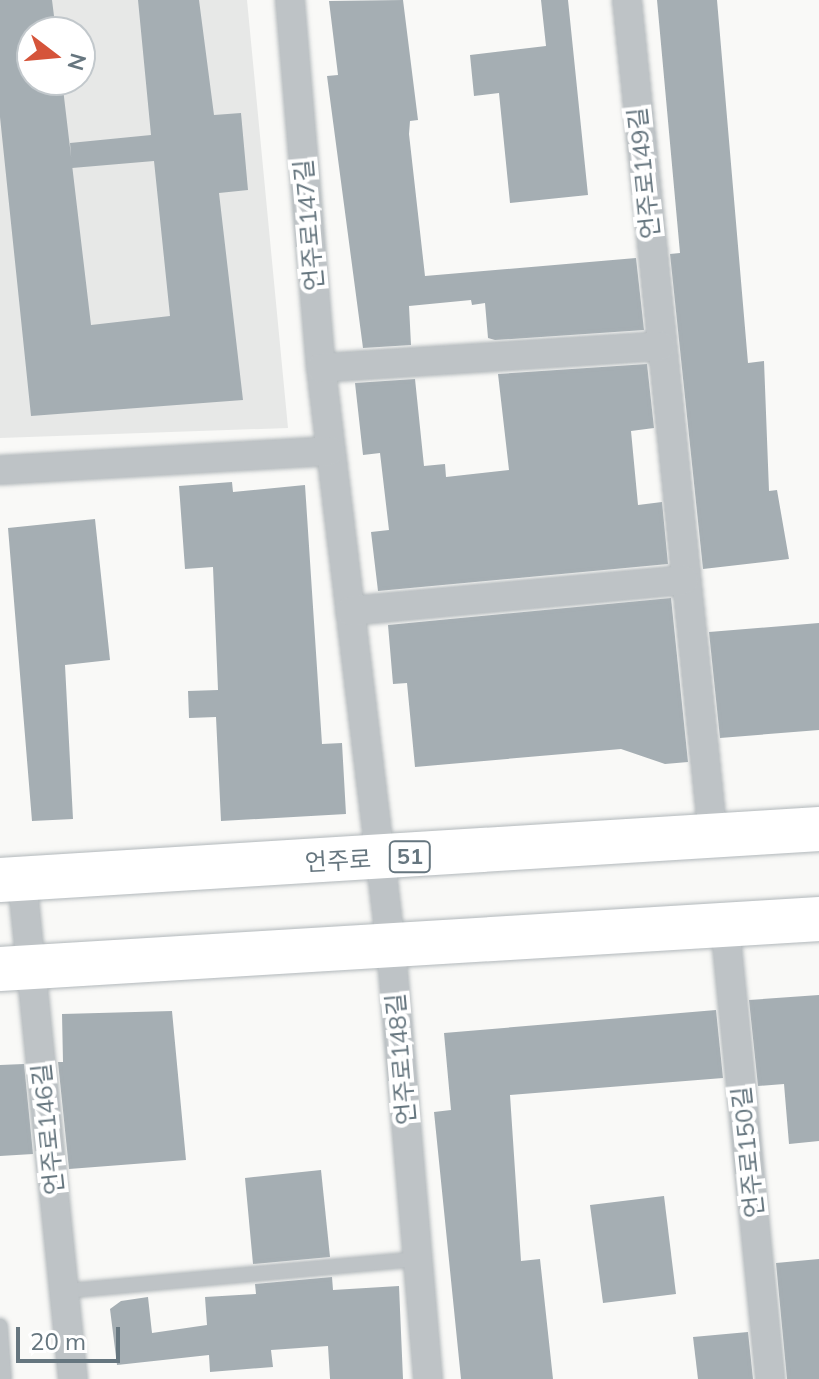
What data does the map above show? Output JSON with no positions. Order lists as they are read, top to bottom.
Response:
{
  "streets": {
    "main road": ["51", "언주로"],
    "street": [
      "언주로149길",
      "언주로147길",
      "언주로148길",
      "언주로146길",
      "언주로150길"
    ]
  },
  "crossings": [
    ["언주로149길", "언주로"],
    ["언주로147길", "언주로"],
    ["언주로147길", "언주로148길"],
    ["언주로", "언주로148길"],
    ["언주로", "언주로146길"]
  ],
  "scale_bar": "20 m",
  "north": "right"
}
